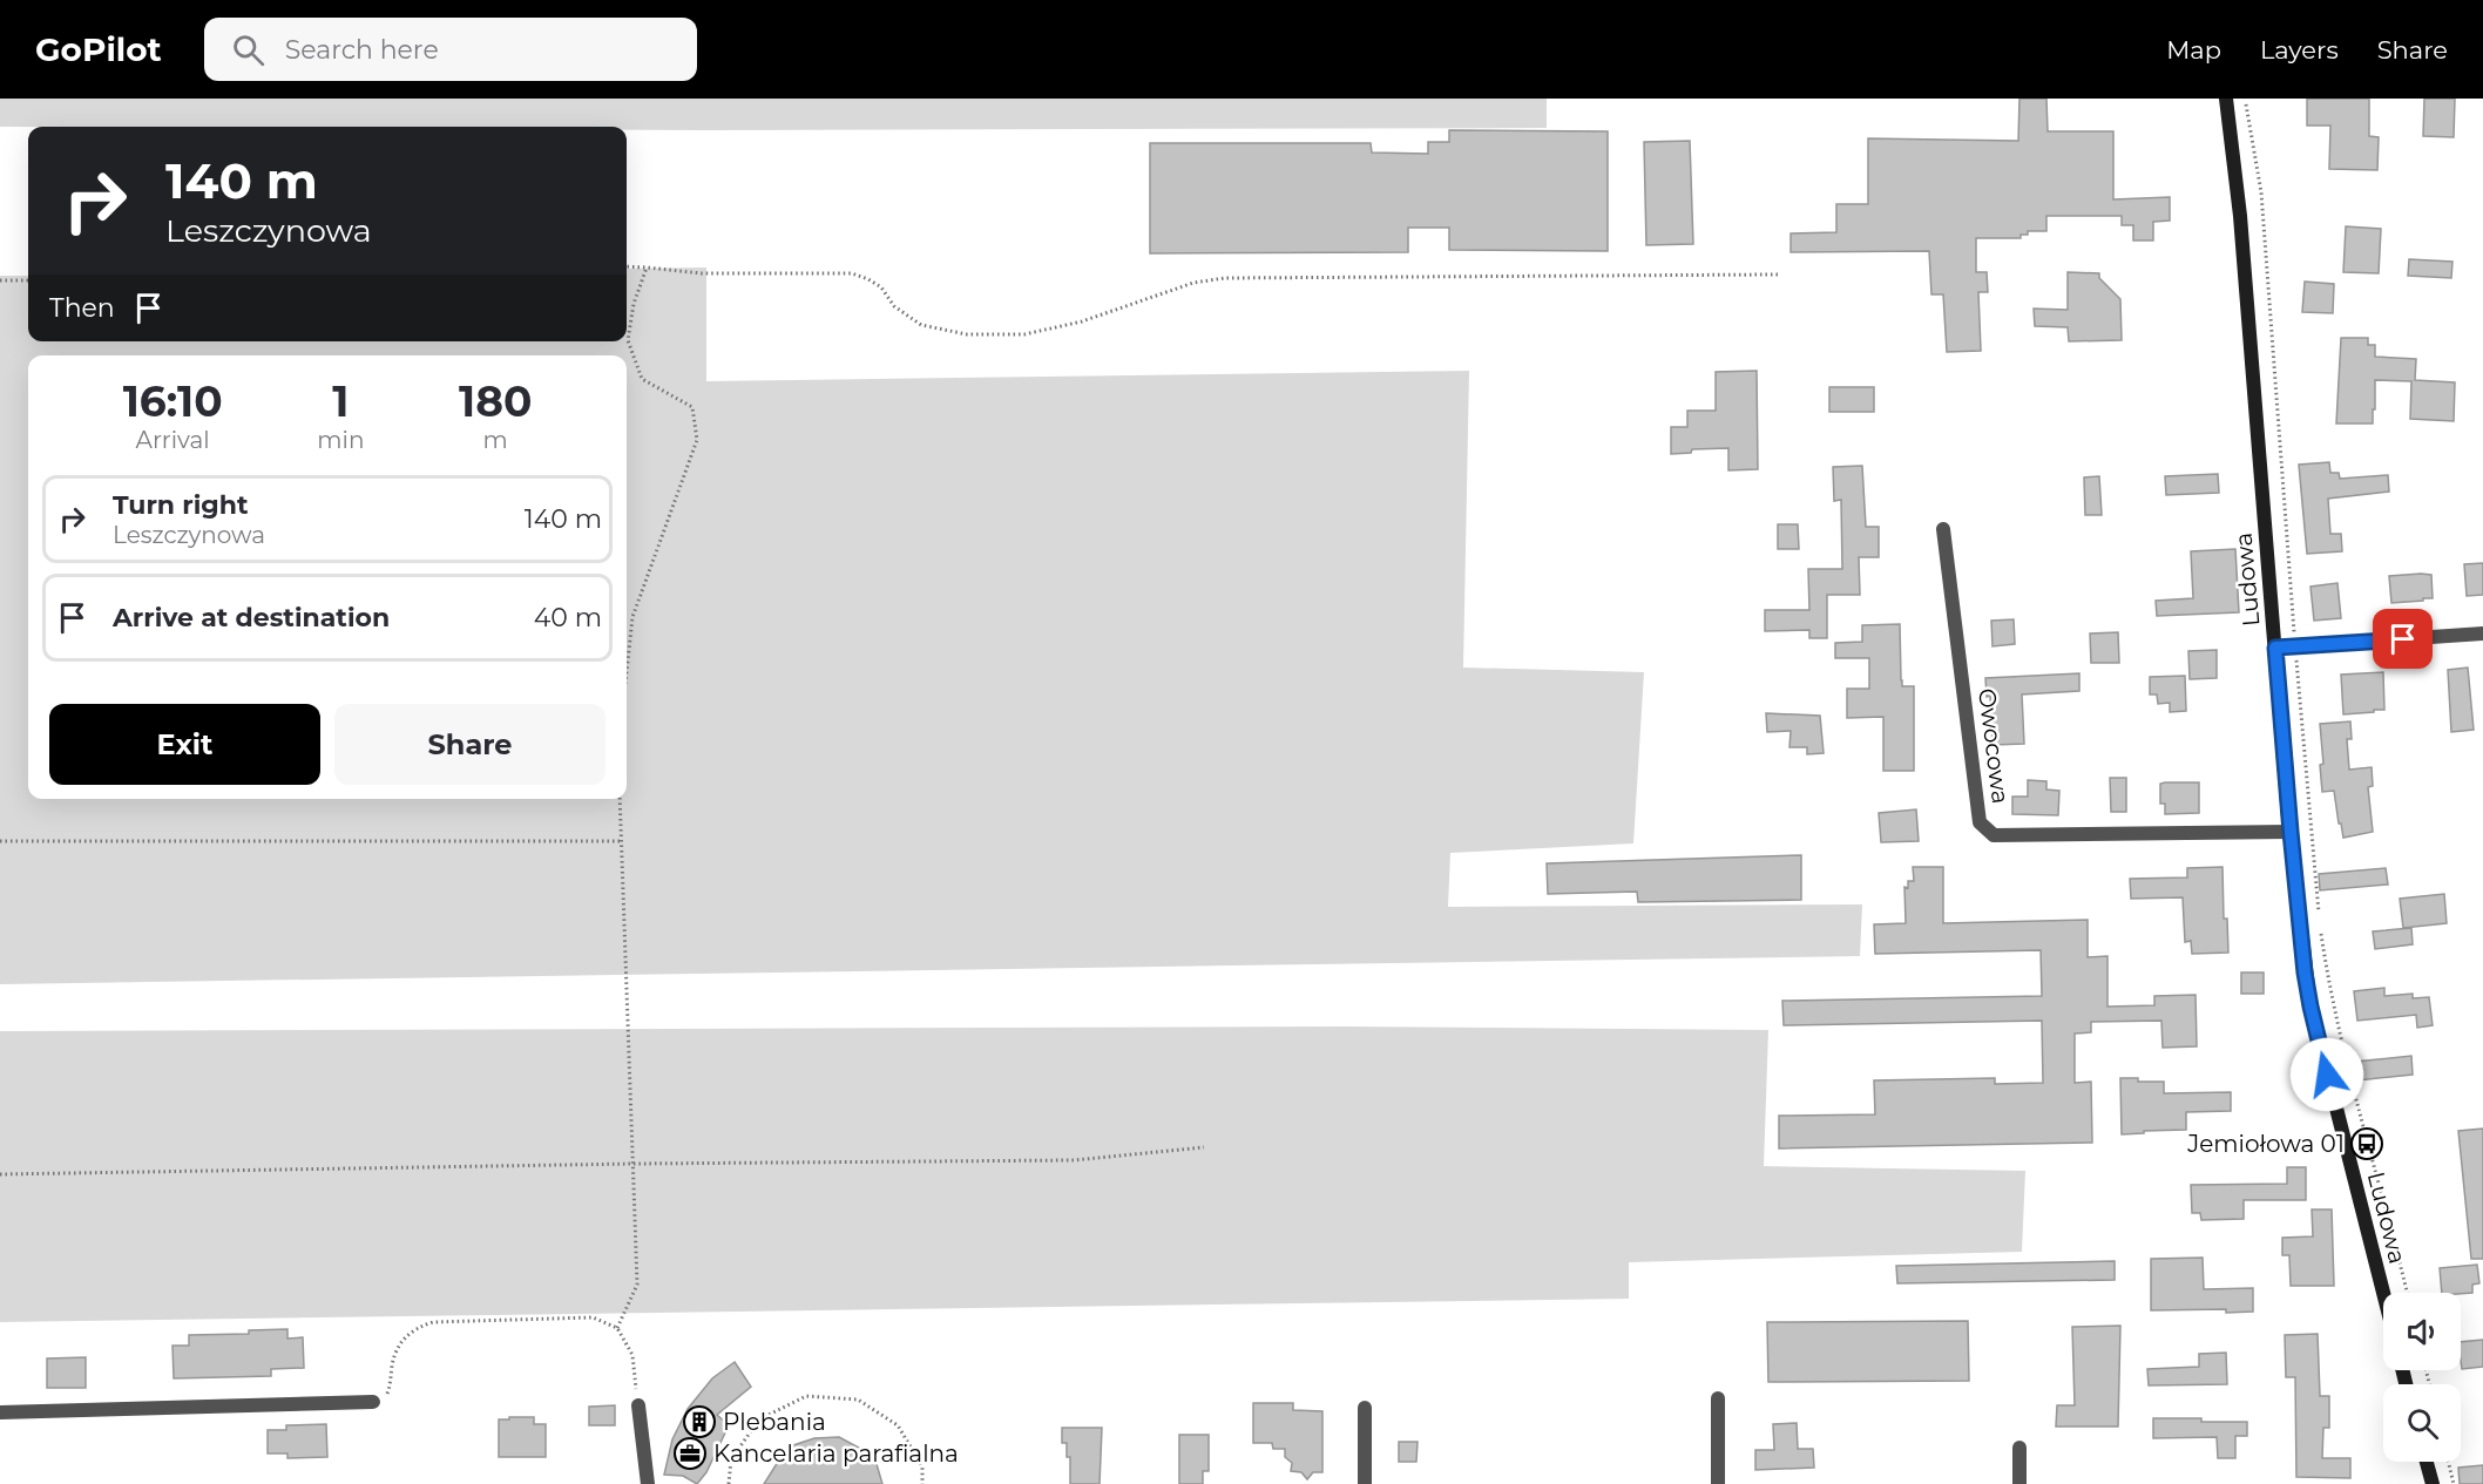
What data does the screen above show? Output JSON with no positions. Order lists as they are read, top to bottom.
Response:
{
  "streets": {
    "main road": ["Ludowa"],
    "street": ["Owocowa"]
  },
  "crossings": [
    ["Ludowa", "Owocowa"]
  ],
  "places": {
    "bus stop": ["Jemiołowa 01"],
    "building": ["Plebania"],
    "office": ["Kancelaria parafialna"]
  },
  "page": {
    "header": "GoPilot",
    "search": "Search here",
    "nav": ["Map", "Layers", "Share"],
    "turn": ["140 m", "Leszczynowa"],
    "then": "Then",
    "eta": [
      "16:10",
      "Arrival",
      "1",
      "min",
      "180",
      "m"
    ],
    "list": [
      {
        "name": "Turn right",
        "note": "Leszczynowa",
        "value": "140 m"
      },
      {
        "name": "Arrive at destination",
        "value": "40 m"
      }
    ],
    "buttons": ["Exit", "Share"]
  }
}
